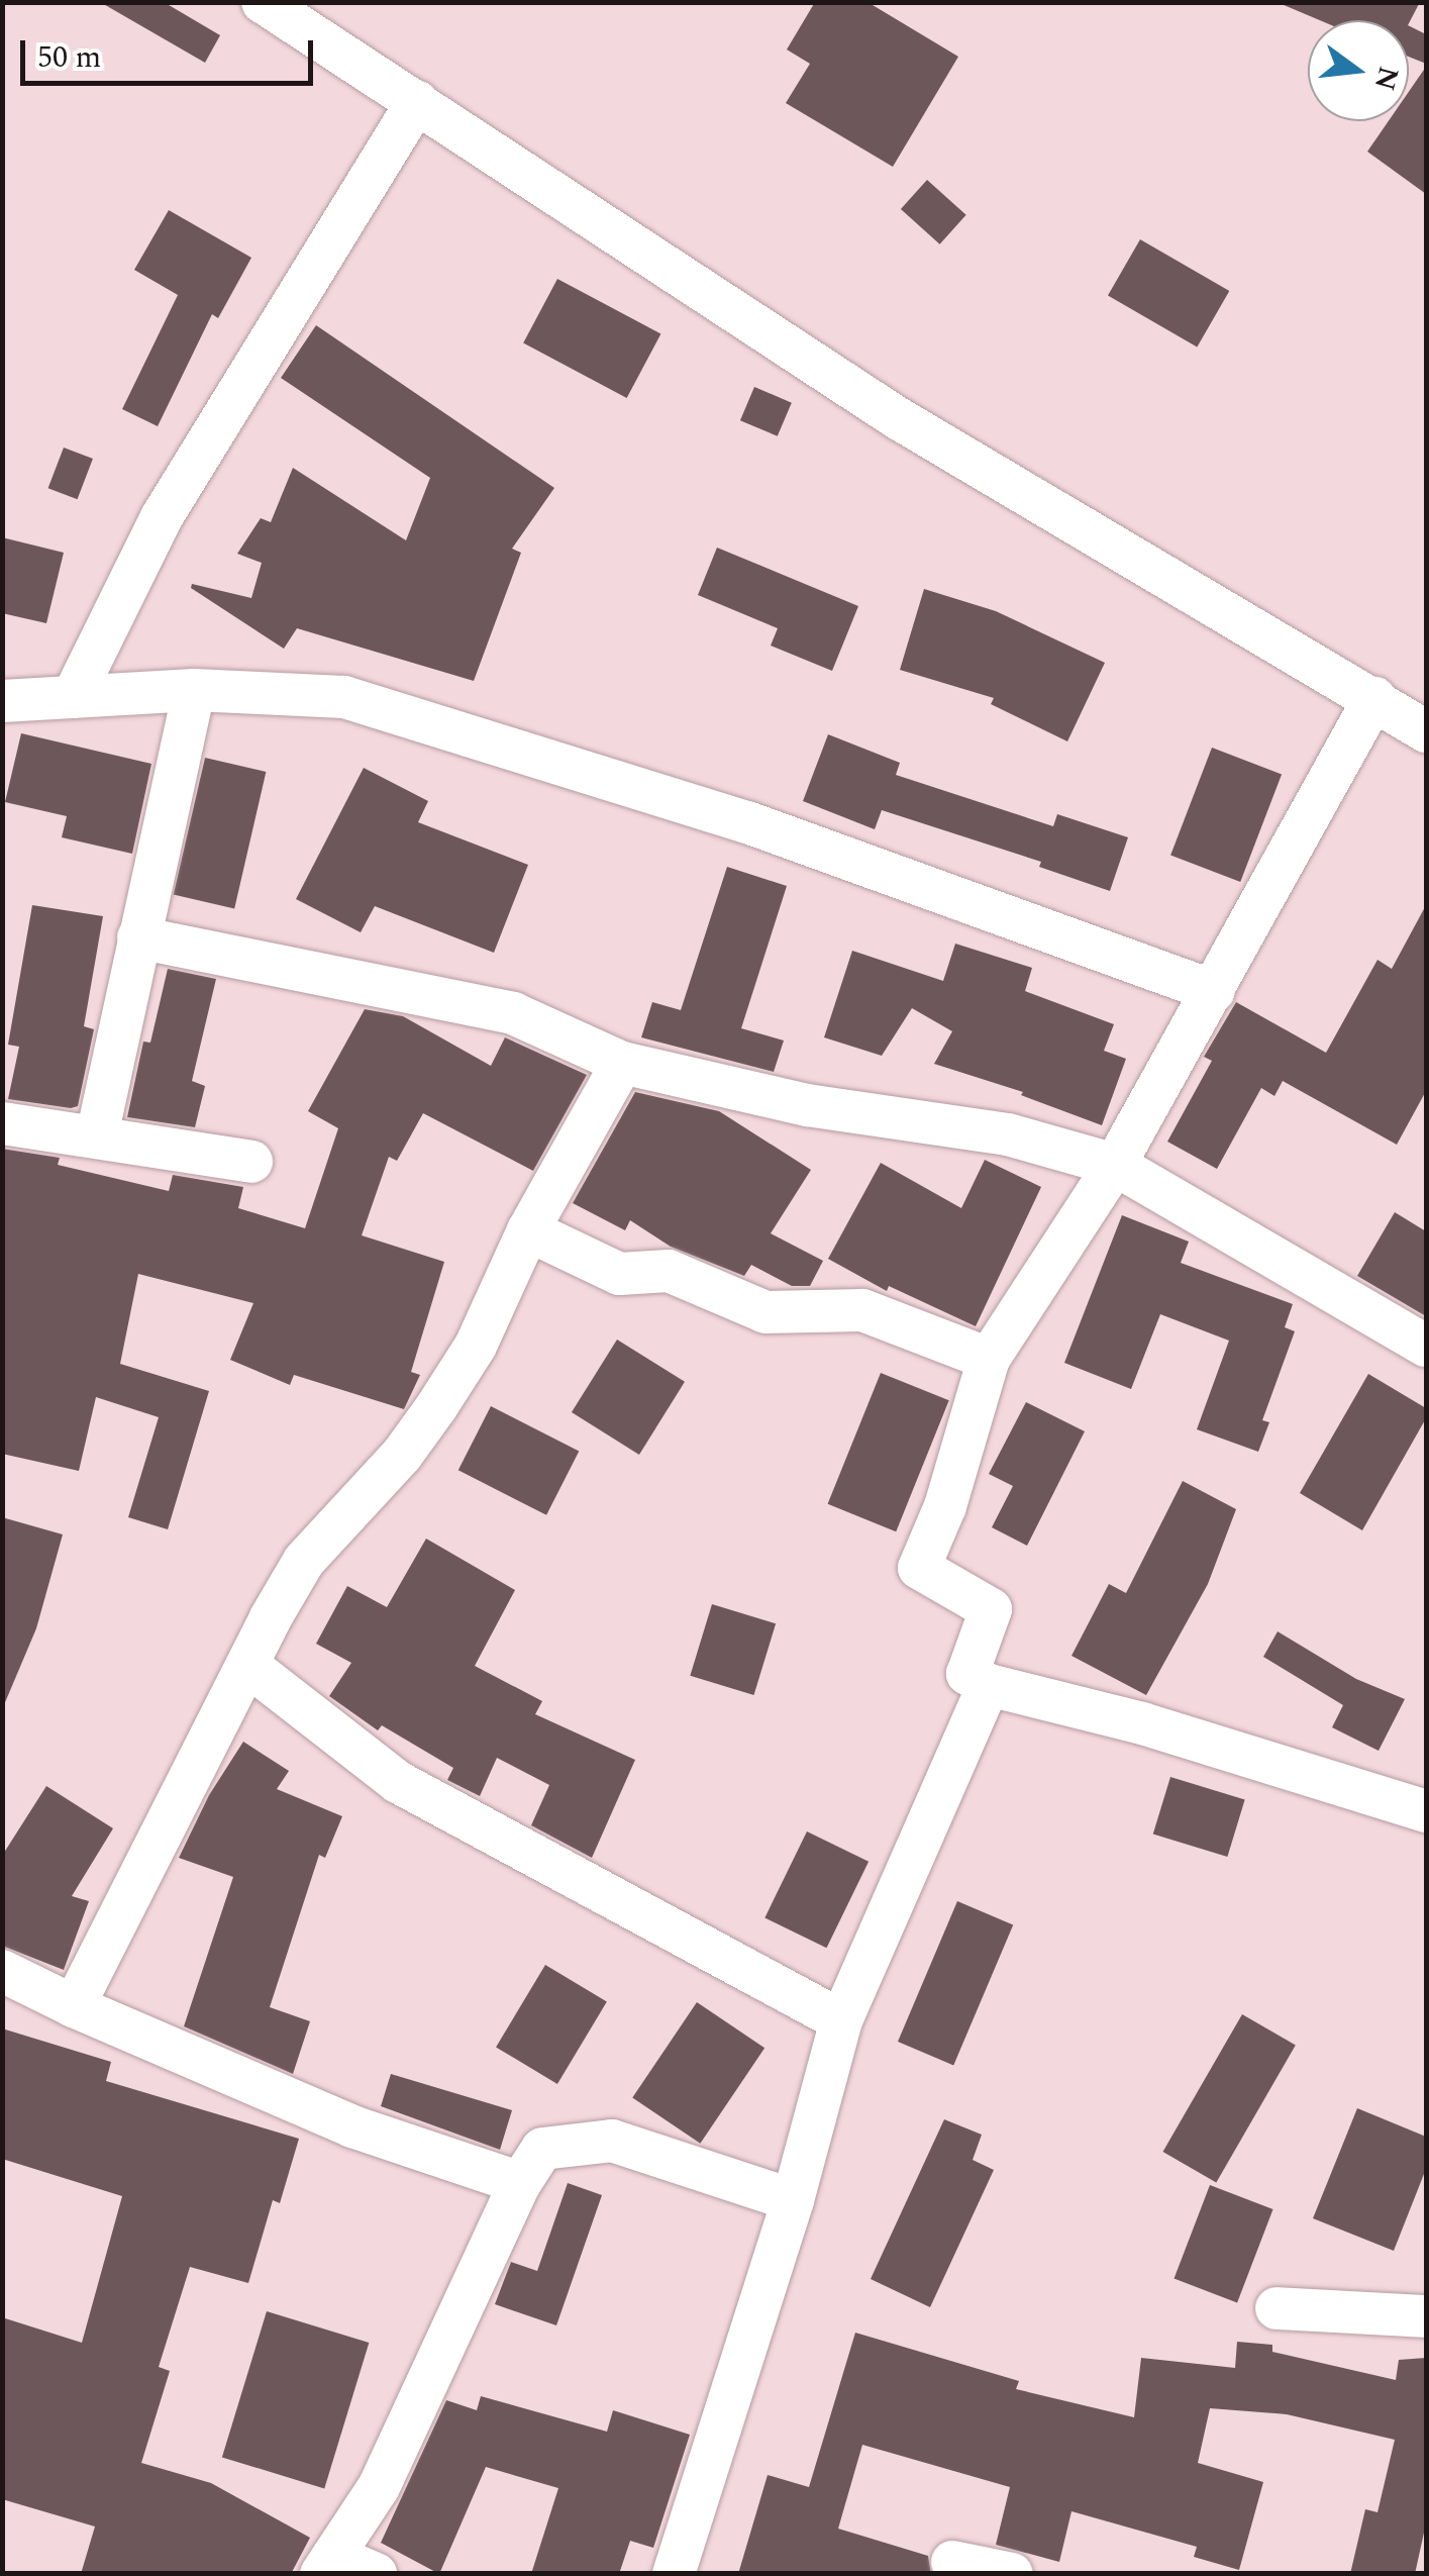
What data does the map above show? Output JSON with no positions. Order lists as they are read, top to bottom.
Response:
{
  "scale_bar": "50 m",
  "north": "right"
}
